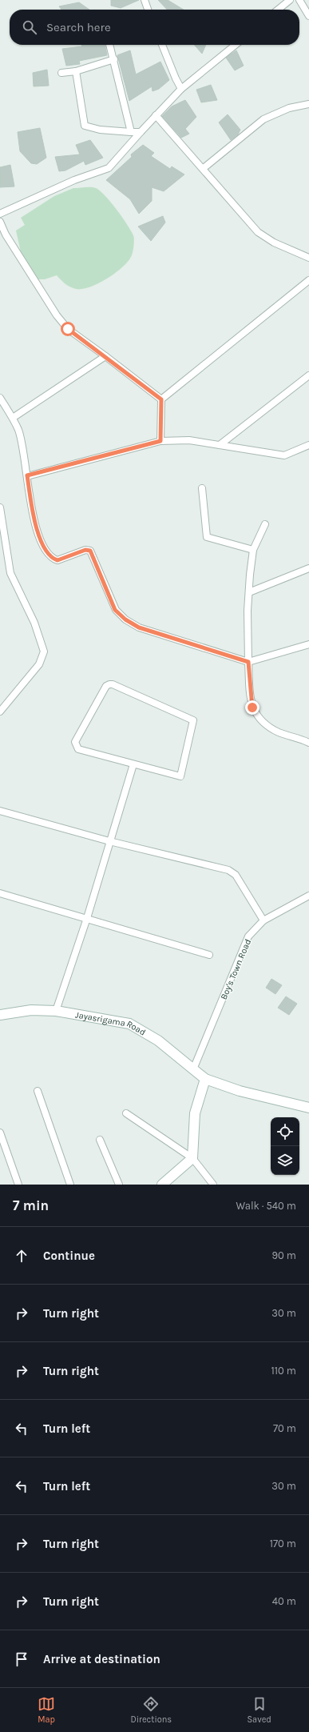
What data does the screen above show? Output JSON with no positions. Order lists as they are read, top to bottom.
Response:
{
  "streets": {
    "street": ["Boy's Town Road", "Jayasrigama Road"]
  },
  "crossings": [
    ["Boy's Town Road", "Jayasrigama Road"]
  ],
  "page": {
    "search": "Search here",
    "heading": ["7 min", "Walk · 540 m"],
    "list": [
      ["Continue", "90 m"],
      ["Turn right", "30 m"],
      ["Turn right", "110 m"],
      ["Turn left", "70 m"],
      ["Turn left", "30 m"],
      ["Turn right", "170 m"],
      ["Turn right", "40 m"],
      "Arrive at destination"
    ],
    "nav": ["Map", "Directions", "Saved"]
  }
}
